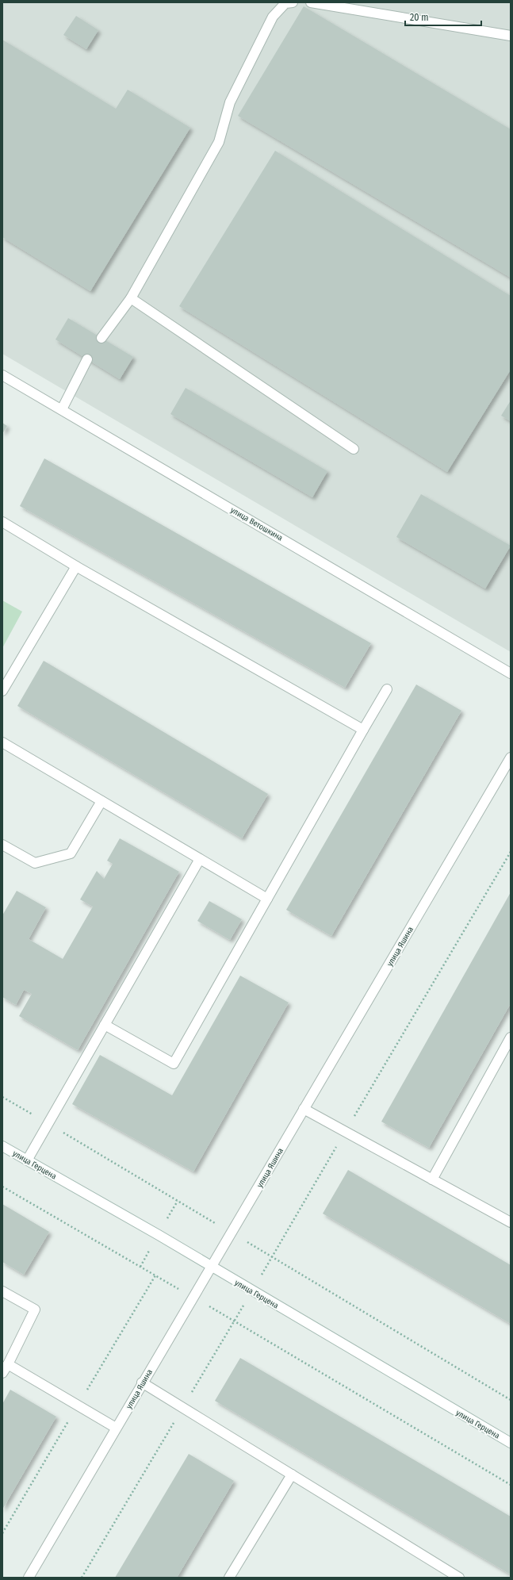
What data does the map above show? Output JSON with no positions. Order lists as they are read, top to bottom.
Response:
{
  "streets": {
    "street": ["улица Ветошкина", "улица Яшина", "улица Герцена"]
  },
  "crossings": [
    ["улица Яшина", "улица Герцена"]
  ],
  "scale_bar": "20 m"
}
